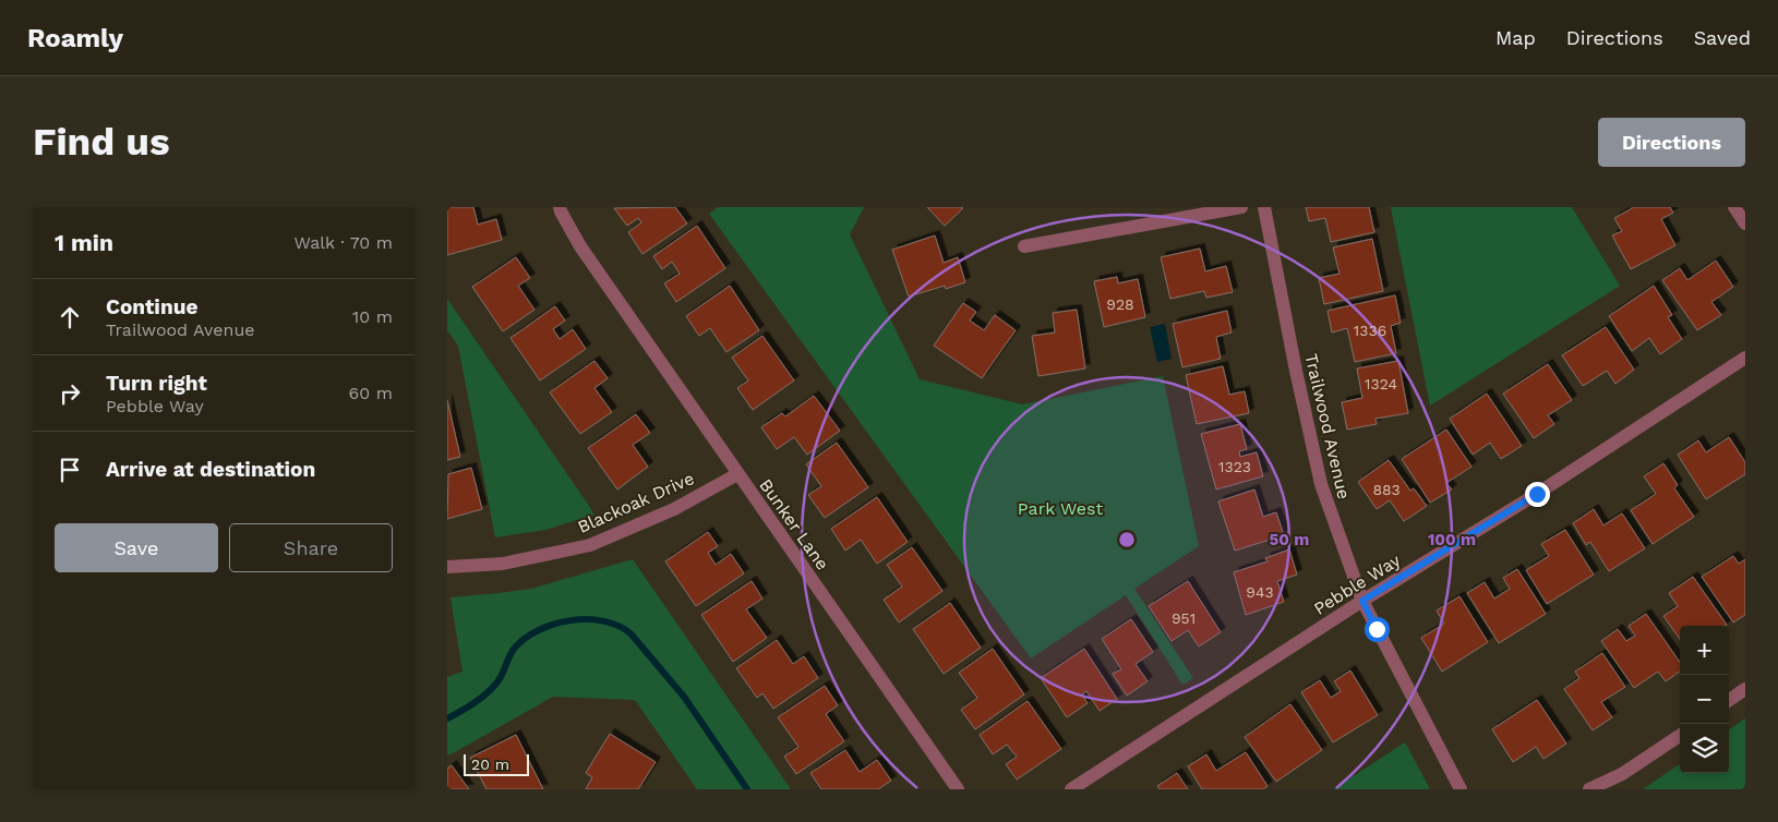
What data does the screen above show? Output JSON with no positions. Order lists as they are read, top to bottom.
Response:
{
  "streets": {
    "street": [
      "Trailwood Avenue",
      "Blackoak Drive",
      "Bunker Lane",
      "Pebble Way"
    ]
  },
  "crossings": [
    ["Trailwood Avenue", "Pebble Way"],
    ["Blackoak Drive", "Bunker Lane"]
  ],
  "parks": ["Park West"],
  "house_numbers": [
    "928",
    "1336",
    "1324",
    "1323",
    "883",
    "943",
    "951"
  ],
  "scale_bar": "20 m",
  "page": {
    "header": "Roamly",
    "nav": ["Map", "Directions", "Saved"],
    "buttons": [
      "Directions",
      ["Save", "Share"]
    ],
    "title": "Find us",
    "heading": ["1 min", "Walk · 70 m"],
    "list": [
      ["Continue", "Trailwood Avenue", "10 m"],
      ["Turn right", "Pebble Way", "60 m"],
      "Arrive at destination"
    ],
    "map_buttons": ["+", "−"],
    "scale": "20 m"
  },
  "rings": ["50 m", "100 m"]
}
